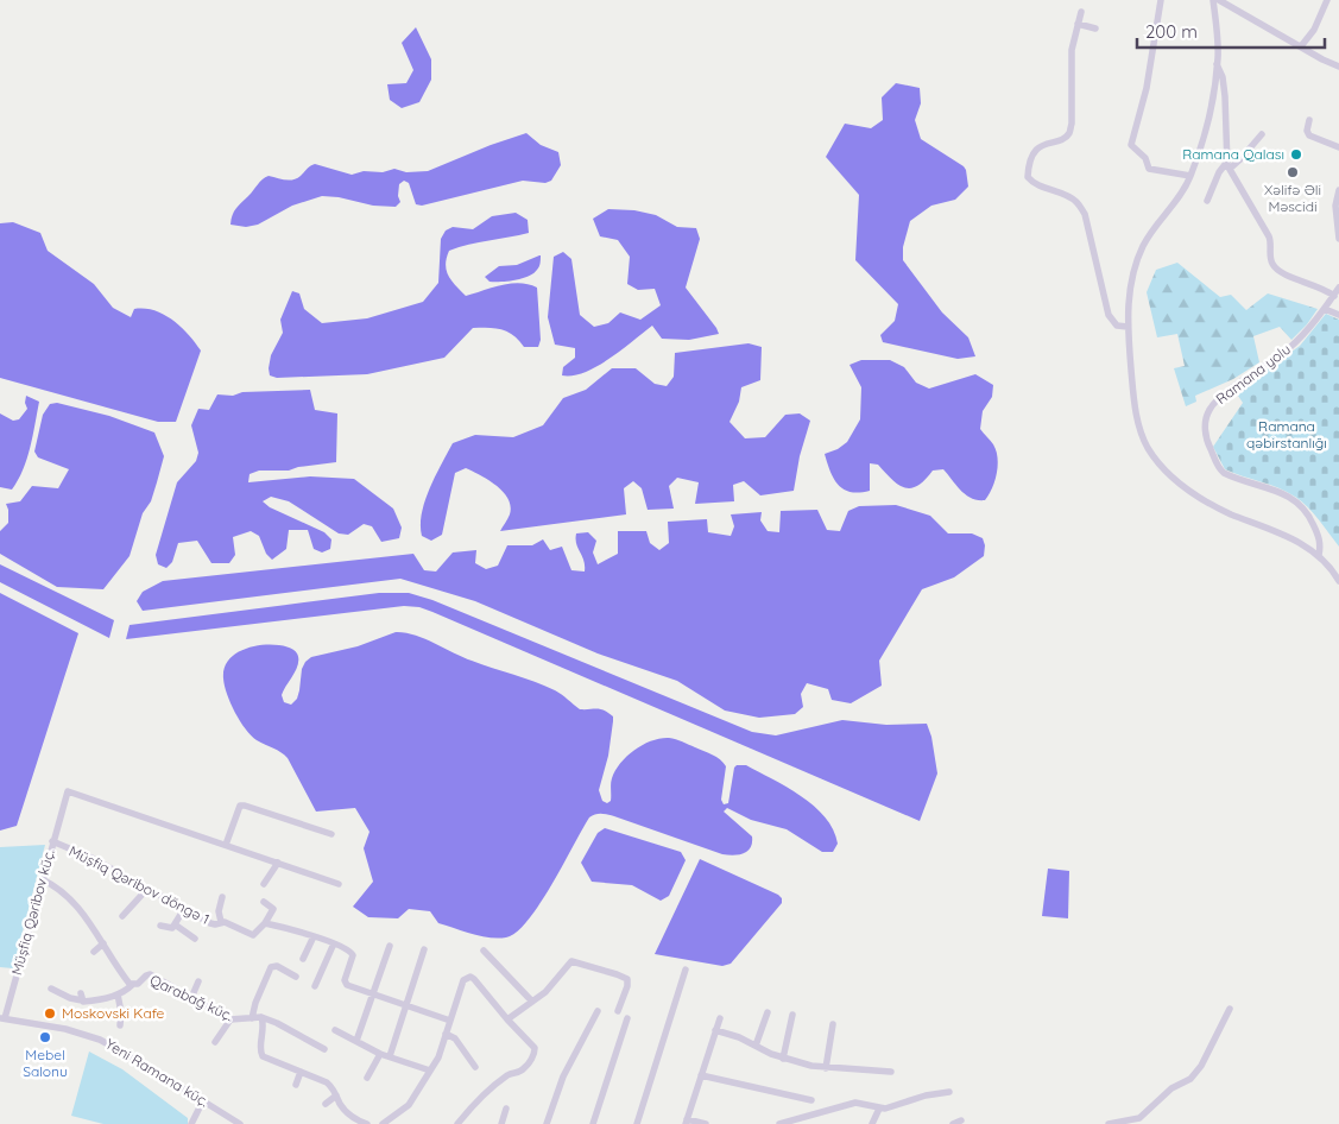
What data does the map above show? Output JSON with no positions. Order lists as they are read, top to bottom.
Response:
{
  "streets": {
    "street": [
      "Ramana yolu",
      "Müşfiq Qəribov döngə 1",
      "Müşfiq Qəribov küç.",
      "Qarabağ küç.",
      "Yeni Ramana küç."
    ]
  },
  "crossings": [
    ["Müşfiq Qəribov döngə 1", "Müşfiq Qəribov küç."],
    ["Müşfiq Qəribov küç.", "Qarabağ küç."],
    ["Müşfiq Qəribov küç.", "Yeni Ramana küç."]
  ],
  "parks": ["Ramana qəbirstanlığı"],
  "places": [
    "Ramana Qalası",
    "Xəlifə Əli Məscidi",
    "Moskovski Kafe",
    "Mebel Salonu"
  ],
  "scale_bar": "200 m"
}
